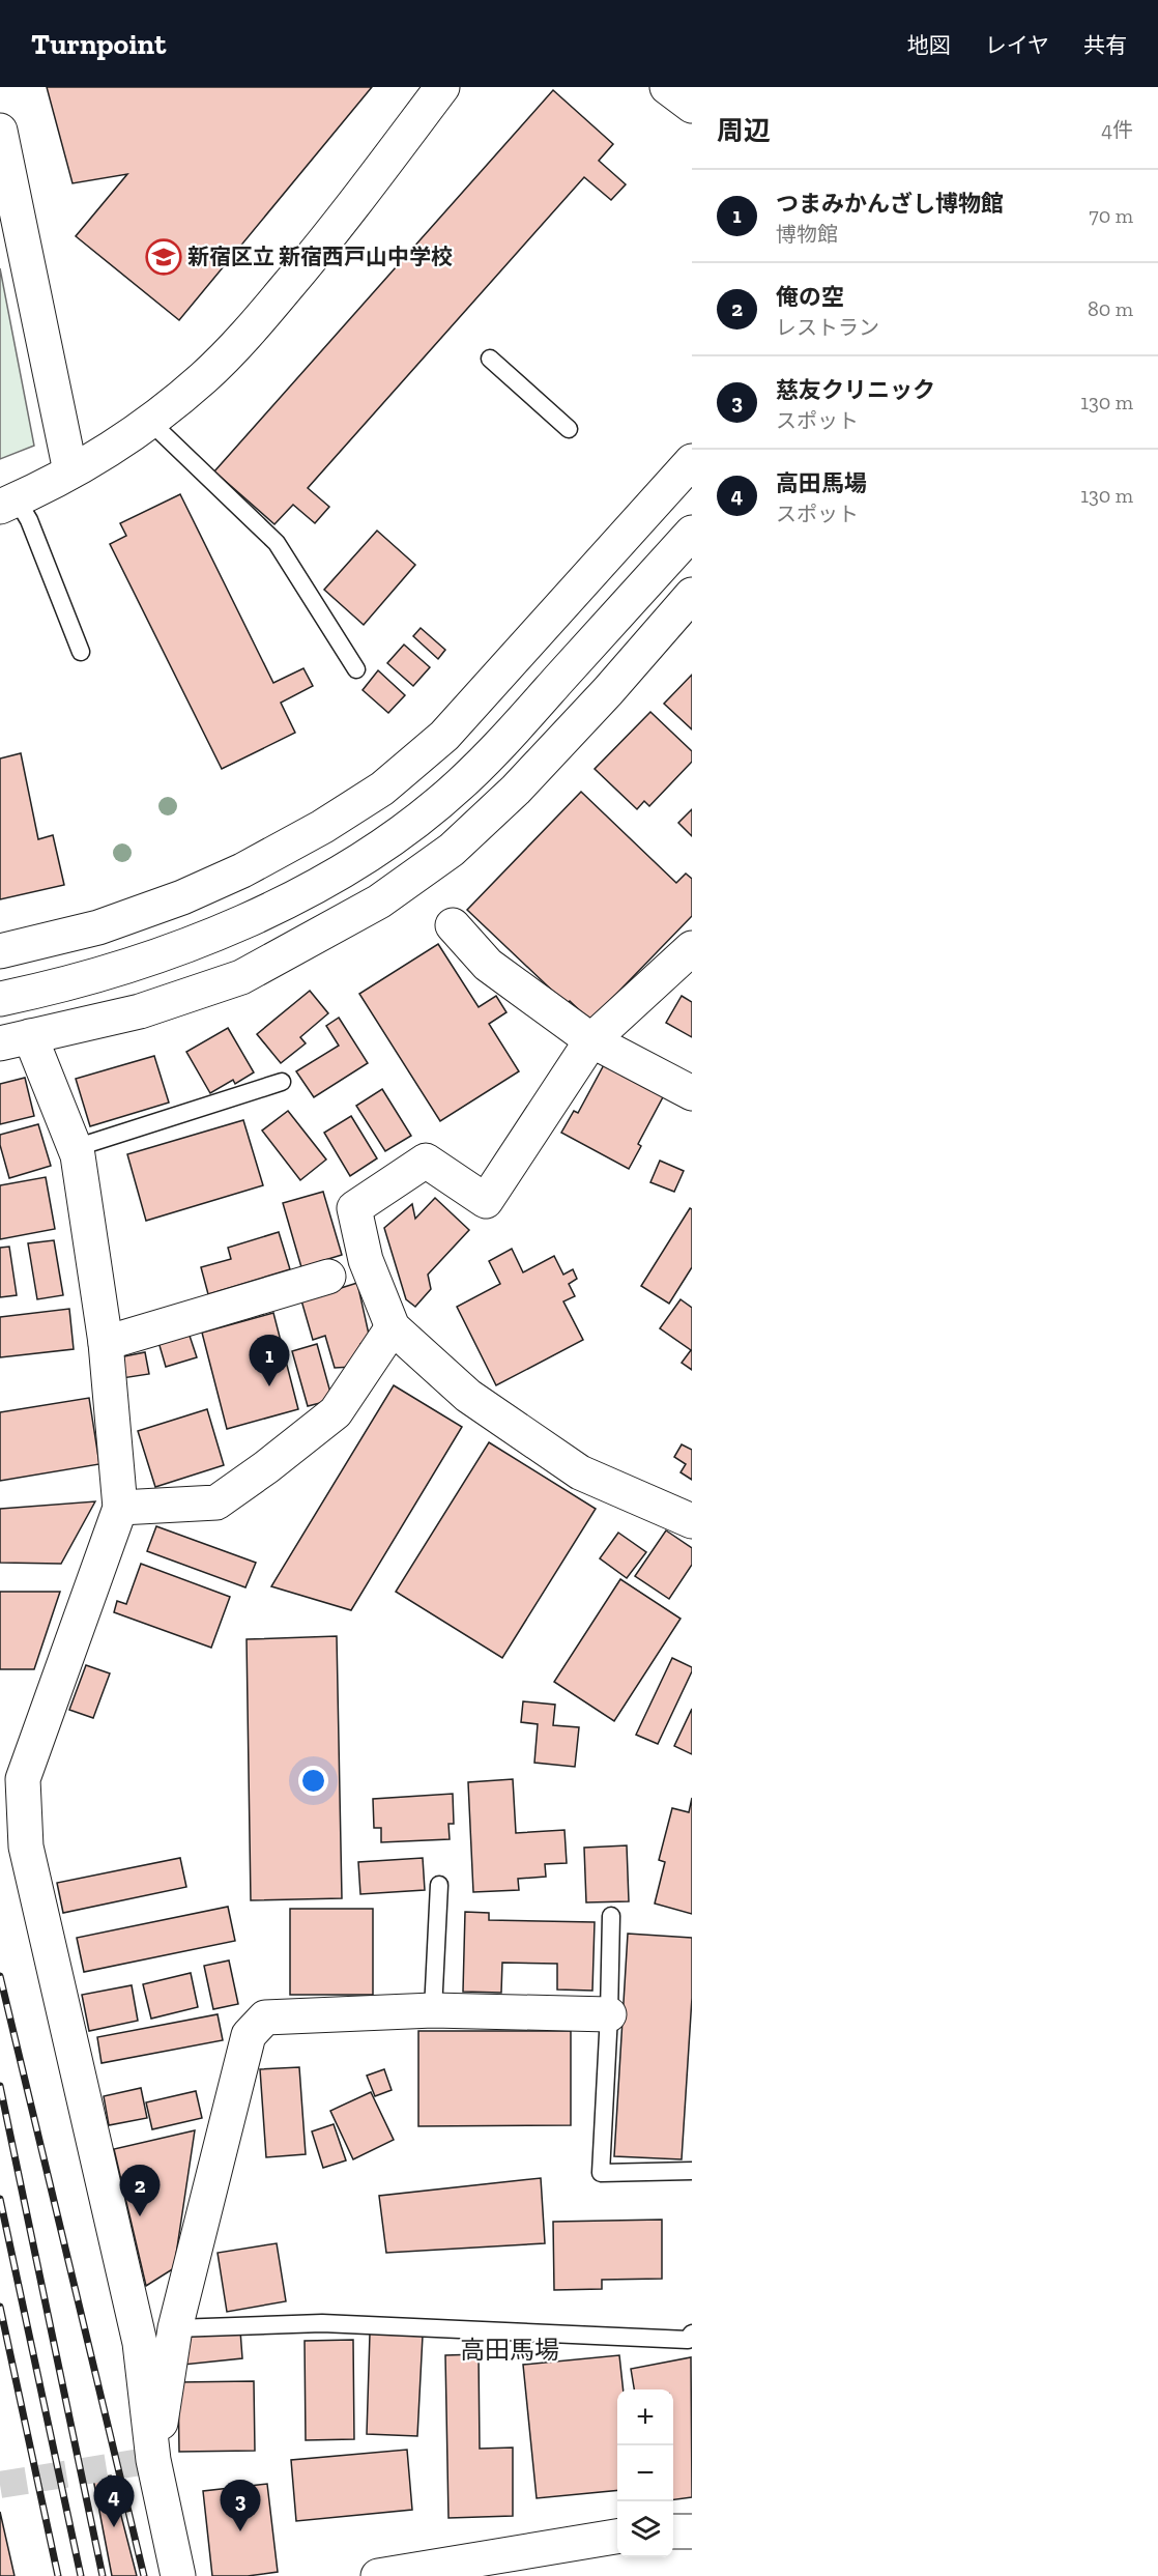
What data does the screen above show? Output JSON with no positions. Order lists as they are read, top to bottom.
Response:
{
  "districts": ["高田馬場"],
  "places": {
    "school or university": ["新宿区立 新宿西戸山中学校"]
  },
  "page": {
    "header": "Turnpoint",
    "nav": ["地図", "レイヤ", "共有"],
    "heading": ["周辺", "4件"],
    "list": [
      {
        "mark": "1",
        "name": "つまみかんざし博物館",
        "note": "博物館",
        "value": "70 m"
      },
      {
        "mark": "2",
        "name": "俺の空",
        "note": "レストラン",
        "value": "80 m"
      },
      {
        "mark": "3",
        "name": "慈友クリニック",
        "note": "スポット",
        "value": "130 m"
      },
      {
        "mark": "4",
        "name": "高田馬場",
        "note": "スポット",
        "value": "130 m"
      }
    ],
    "pins": [
      "1",
      "2",
      "4",
      "3"
    ],
    "map_buttons": ["+", "−"]
  }
}
